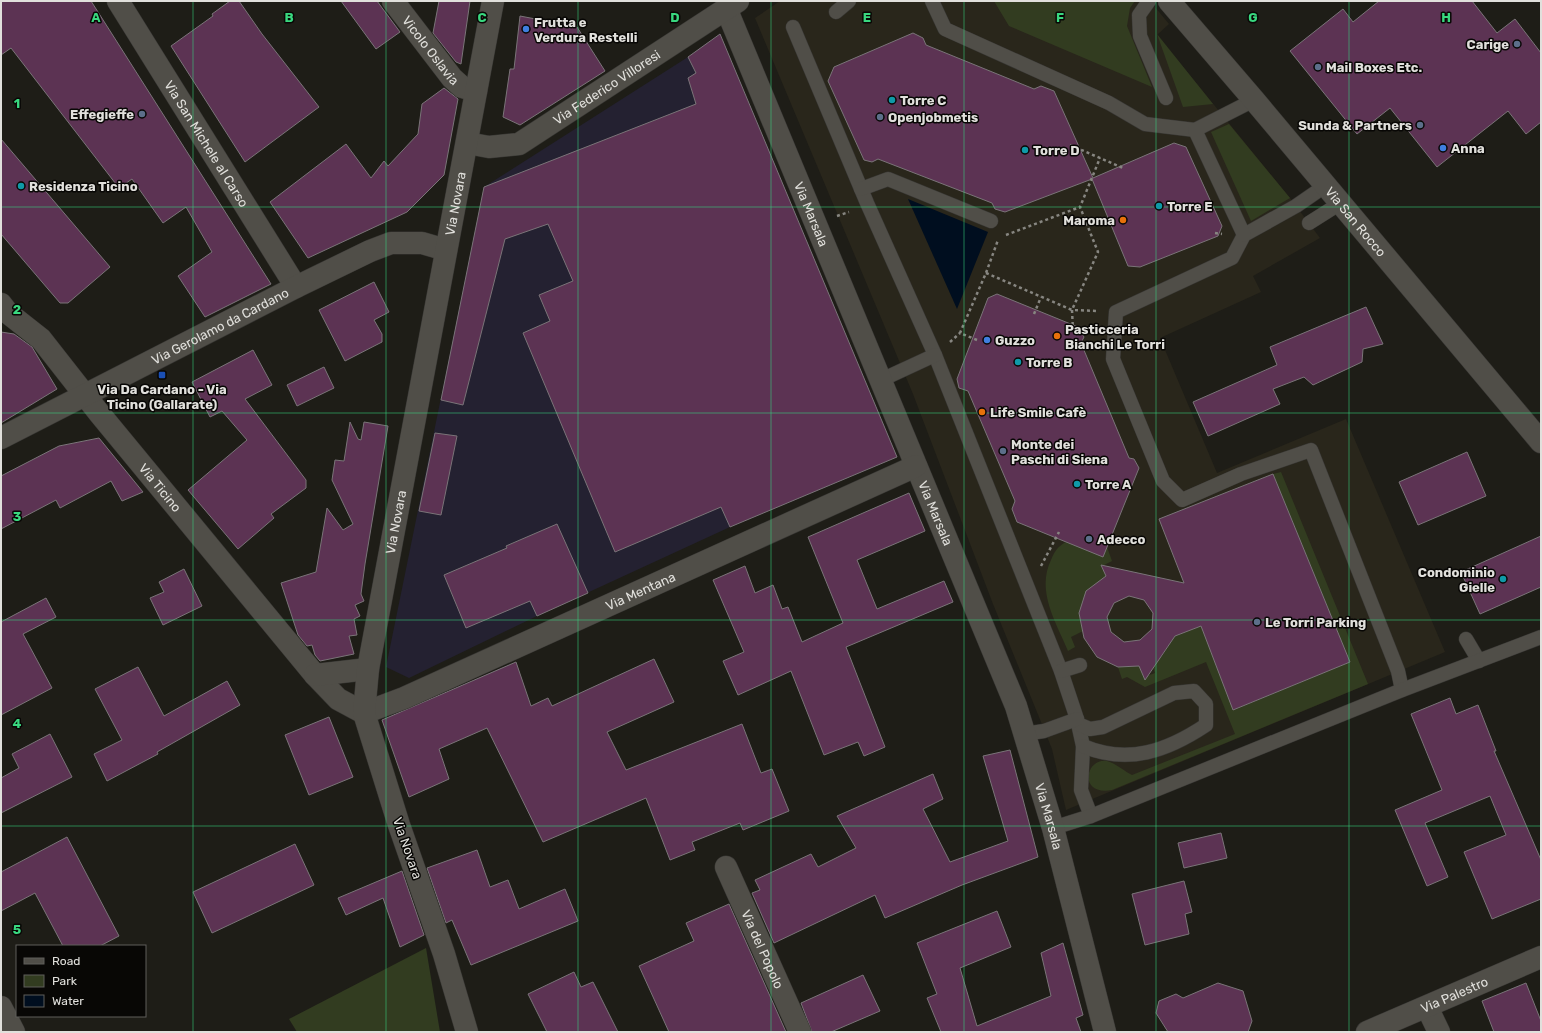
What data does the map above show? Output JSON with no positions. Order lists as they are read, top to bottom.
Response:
{
  "streets": {
    "street": [
      "Vicolo Oslavia",
      "Via Federico Villoresi",
      "Via San Michele al Carso",
      "Via Novara",
      "Via Marsala",
      "Via San Rocco",
      "Via Gerolamo da Cardano",
      "Via Ticino",
      "Via Mentana",
      "Via del Popolo",
      "Via Palestro"
    ]
  },
  "crossings": [
    ["Vicolo Oslavia", "Via Novara"],
    ["Via Federico Villoresi", "Via Novara"],
    ["Via Federico Villoresi", "Via Marsala"],
    ["Via San Michele al Carso", "Via Gerolamo da Cardano"],
    ["Via Novara", "Via Gerolamo da Cardano"],
    ["Via Novara", "Via Ticino"],
    ["Via Novara", "Via Mentana"],
    ["Via Marsala", "Via Mentana"],
    ["Via Gerolamo da Cardano", "Via Ticino"],
    ["Via Ticino", "Via Mentana"]
  ],
  "places": {
    "other": [
      "Frutta e Verdura Restelli",
      "Carige",
      "Mail Boxes Etc.",
      "Torre C",
      "Effegieffe",
      "Openjobmetis",
      "Sunda & Partners",
      "Anna",
      "Torre D",
      "Residenza Ticino",
      "Torre E",
      "Maroma",
      "Pasticceria Bianchi Le Torri",
      "Guzzo",
      "Torre B",
      "Life Smile Cafè",
      "Monte dei Paschi di Siena",
      "Torre A",
      "Adecco",
      "Condominio Gielle",
      "Le Torri Parking"
    ],
    "transit": ["Via Da Cardano - Via Ticino (Gallarate)"]
  },
  "legend": ["Road", "Park", "Water"],
  "grid": {
    "columns": [
      "A",
      "B",
      "C",
      "D",
      "E",
      "F",
      "G",
      "H"
    ],
    "rows": [
      "1",
      "2",
      "3",
      "4",
      "5"
    ]
  }
}
